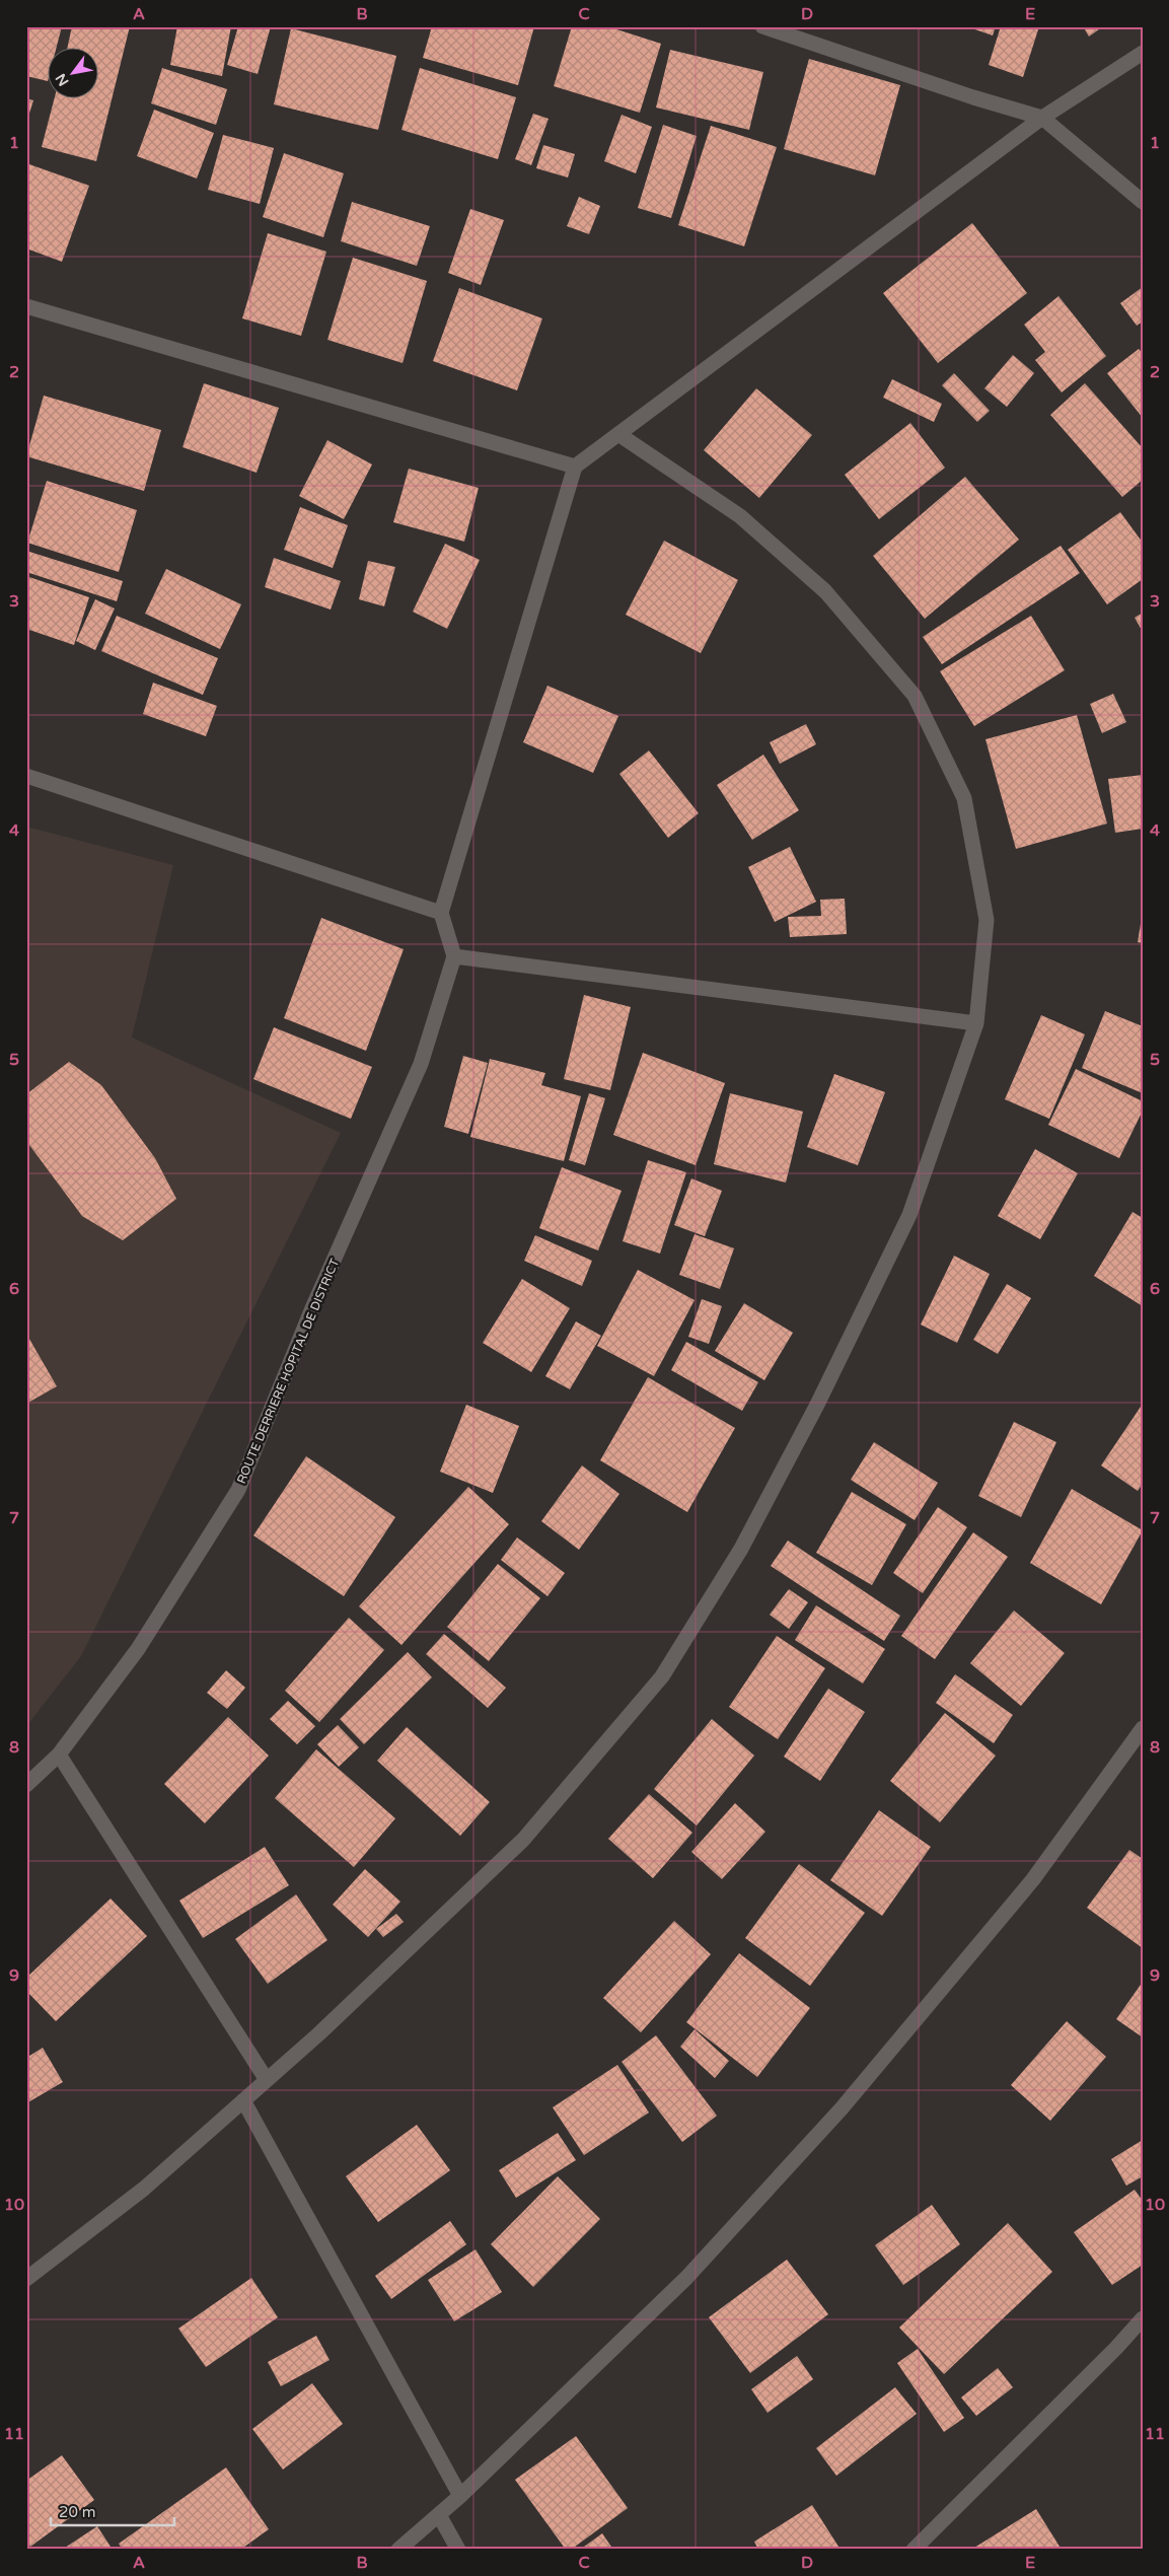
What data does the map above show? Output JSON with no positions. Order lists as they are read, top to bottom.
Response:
{
  "streets": {
    "street": ["ROUTE DERRIERE HOPITAL DE DISTRICT"]
  },
  "scale_bar": "20 m",
  "north": "bottom left",
  "grid": {
    "columns": [
      "A",
      "B",
      "C",
      "D",
      "E"
    ],
    "rows": [
      "1",
      "2",
      "3",
      "4",
      "5",
      "6",
      "7",
      "8",
      "9",
      "10",
      "11"
    ]
  }
}
